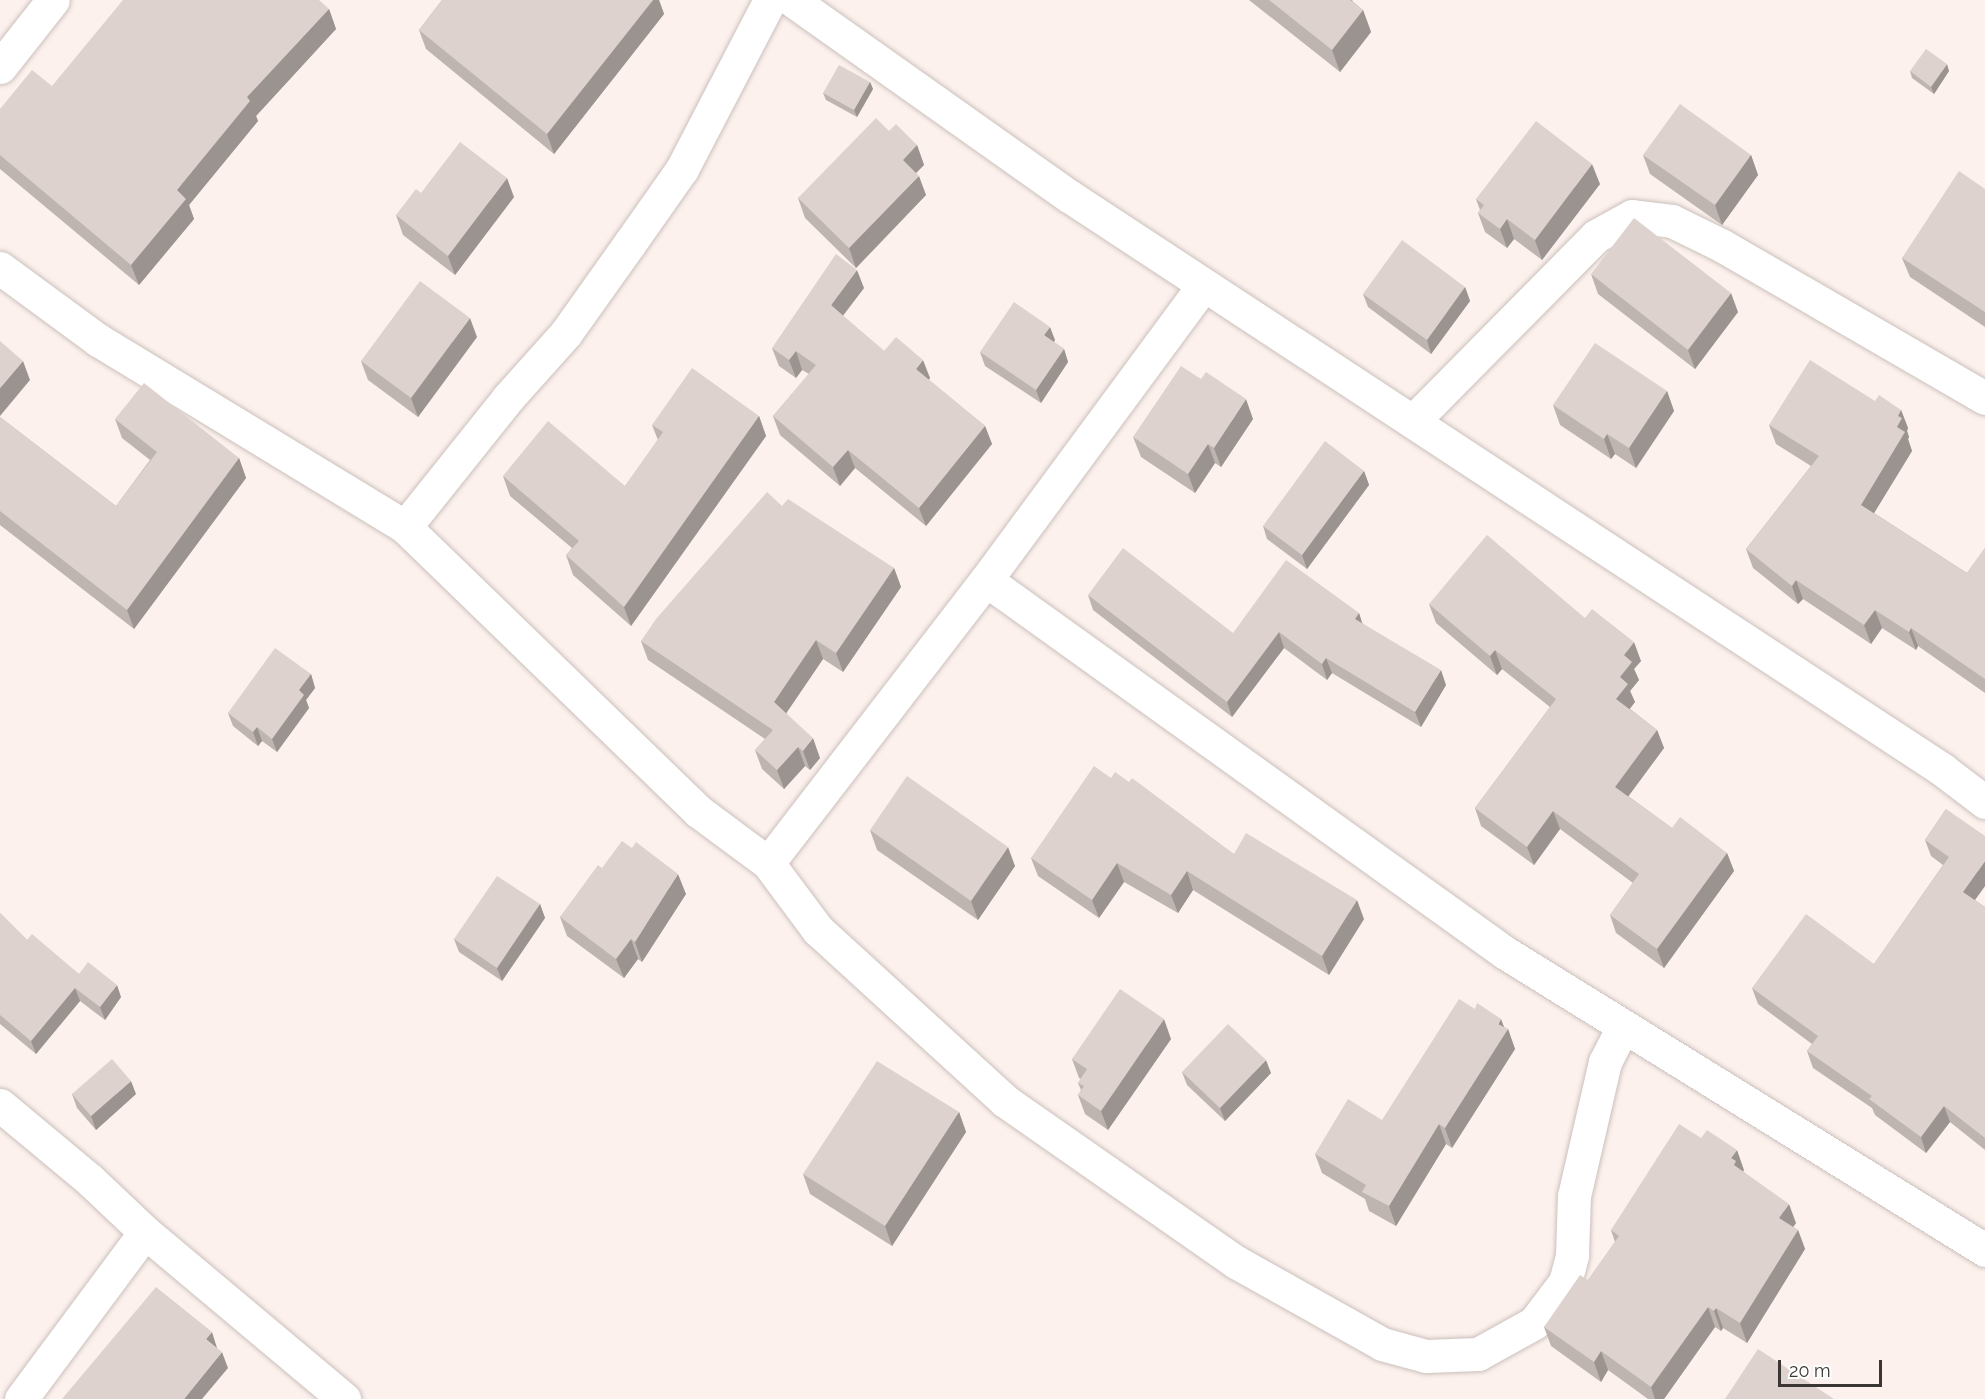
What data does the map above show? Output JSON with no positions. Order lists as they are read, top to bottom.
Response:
{
  "scale_bar": "20 m"
}
